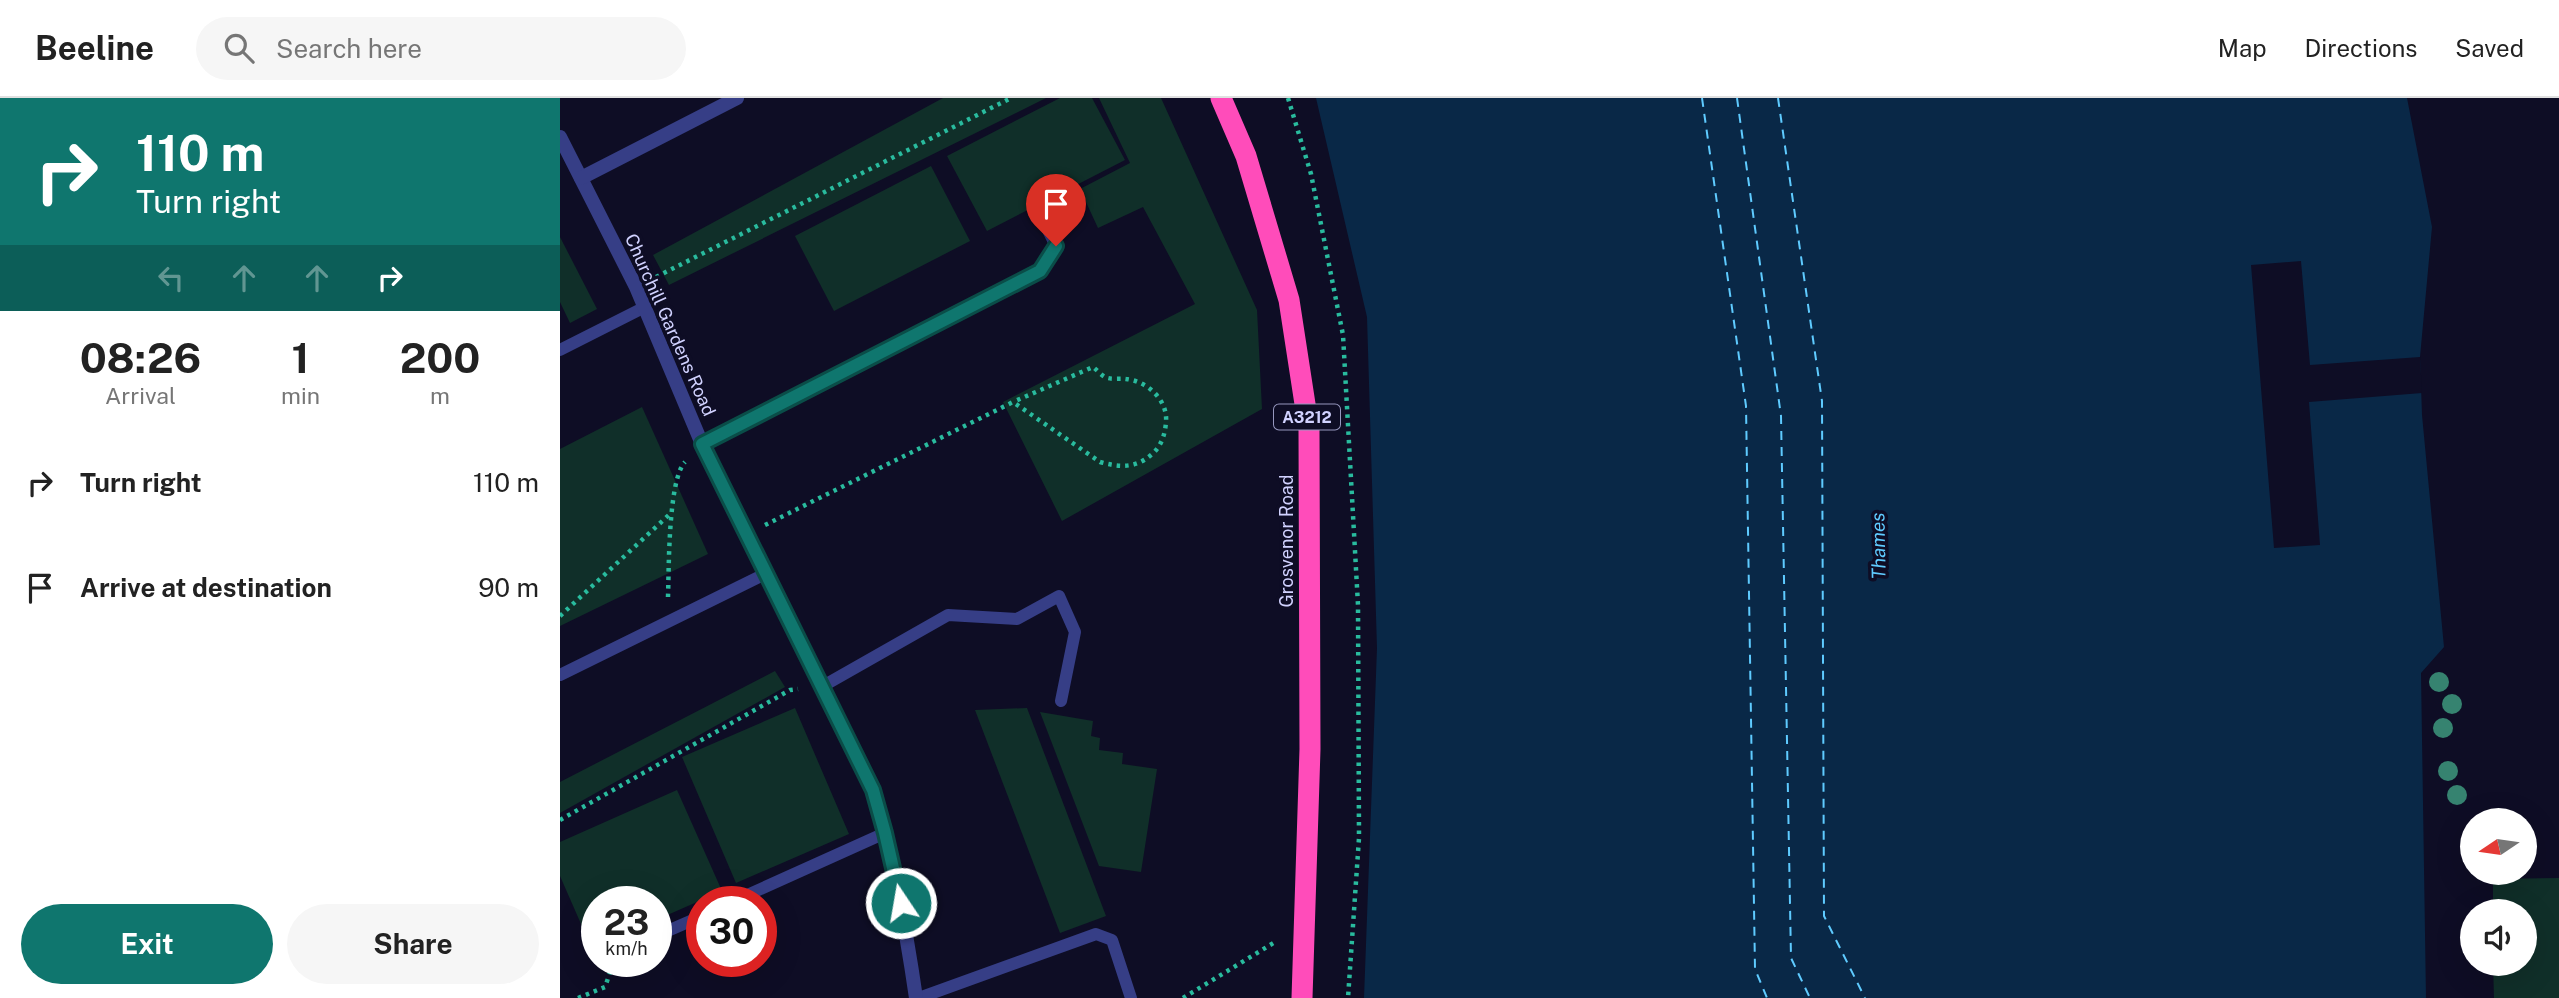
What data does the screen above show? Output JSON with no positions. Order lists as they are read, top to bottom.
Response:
{
  "streets": {
    "highway": ["A3212", "Grosvenor Road"],
    "street": ["Churchill Gardens Road"]
  },
  "water": ["Thames"],
  "north": "left",
  "page": {
    "header": "Beeline",
    "search": "Search here",
    "nav": ["Map", "Directions", "Saved"],
    "turn": ["110 m", "Turn right"],
    "eta": [
      "08:26",
      "Arrival",
      "1",
      "min",
      "200",
      "m"
    ],
    "list": [
      {
        "name": "Turn right",
        "value": "110 m"
      },
      {
        "name": "Arrive at destination",
        "value": "90 m"
      }
    ],
    "speed": "23 km/h",
    "limit": "30",
    "buttons": ["Exit", "Share"]
  }
}
